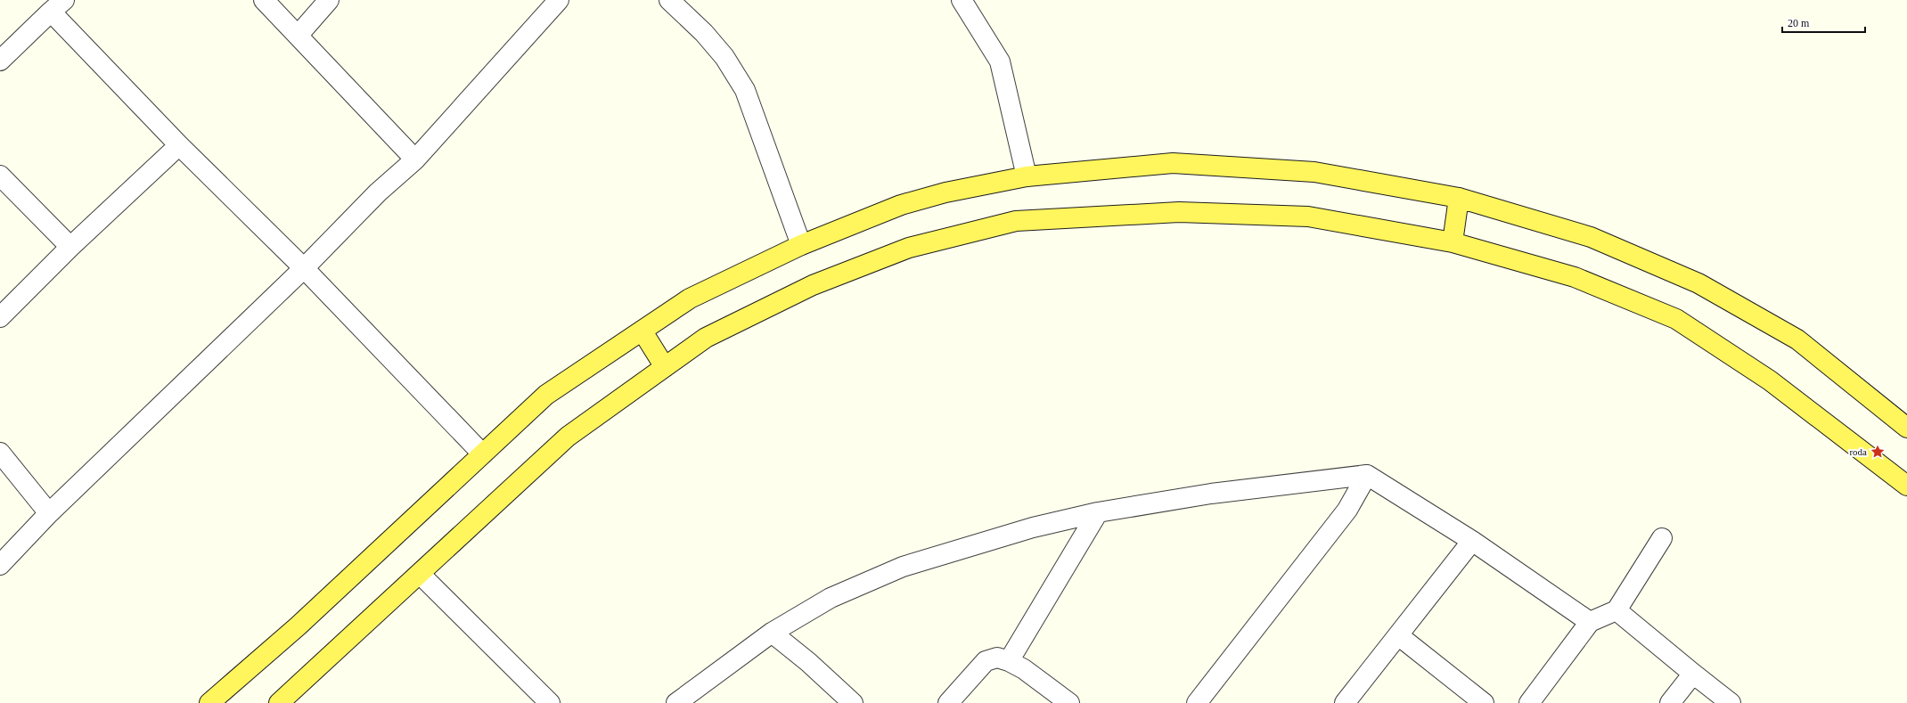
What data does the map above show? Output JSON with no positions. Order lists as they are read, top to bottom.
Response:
{
  "places": {
    "place": ["roda"]
  },
  "scale_bar": "20 m"
}
